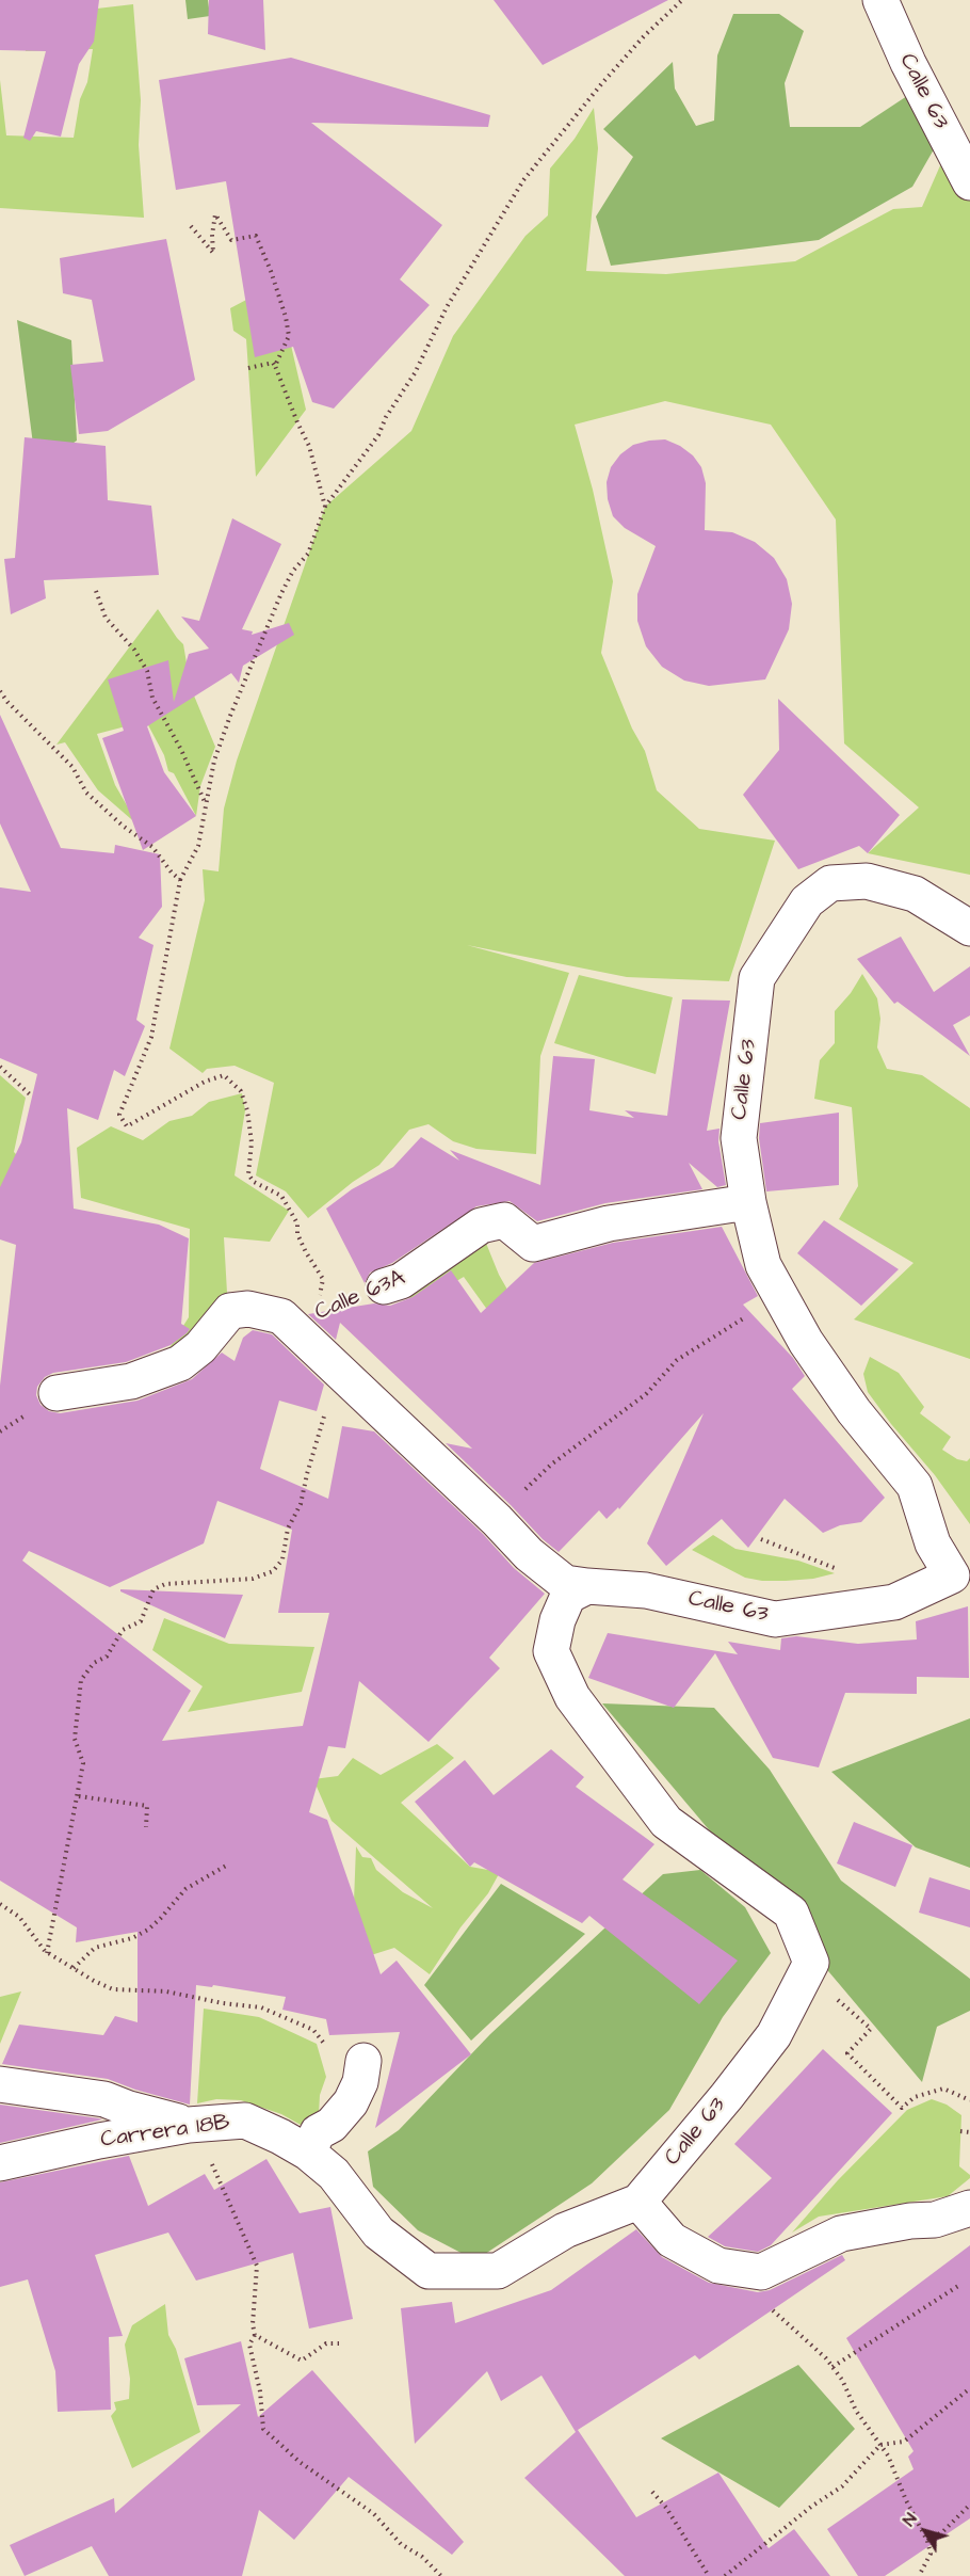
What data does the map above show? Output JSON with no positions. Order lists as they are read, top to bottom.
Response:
{
  "streets": {
    "street": ["Calle 63", "Calle 63A", "Carrera 18B"]
  },
  "crossings": [
    ["Calle 63", "Calle 63A"],
    ["Calle 63", "Carrera 18B"]
  ],
  "north": "top left"
}
